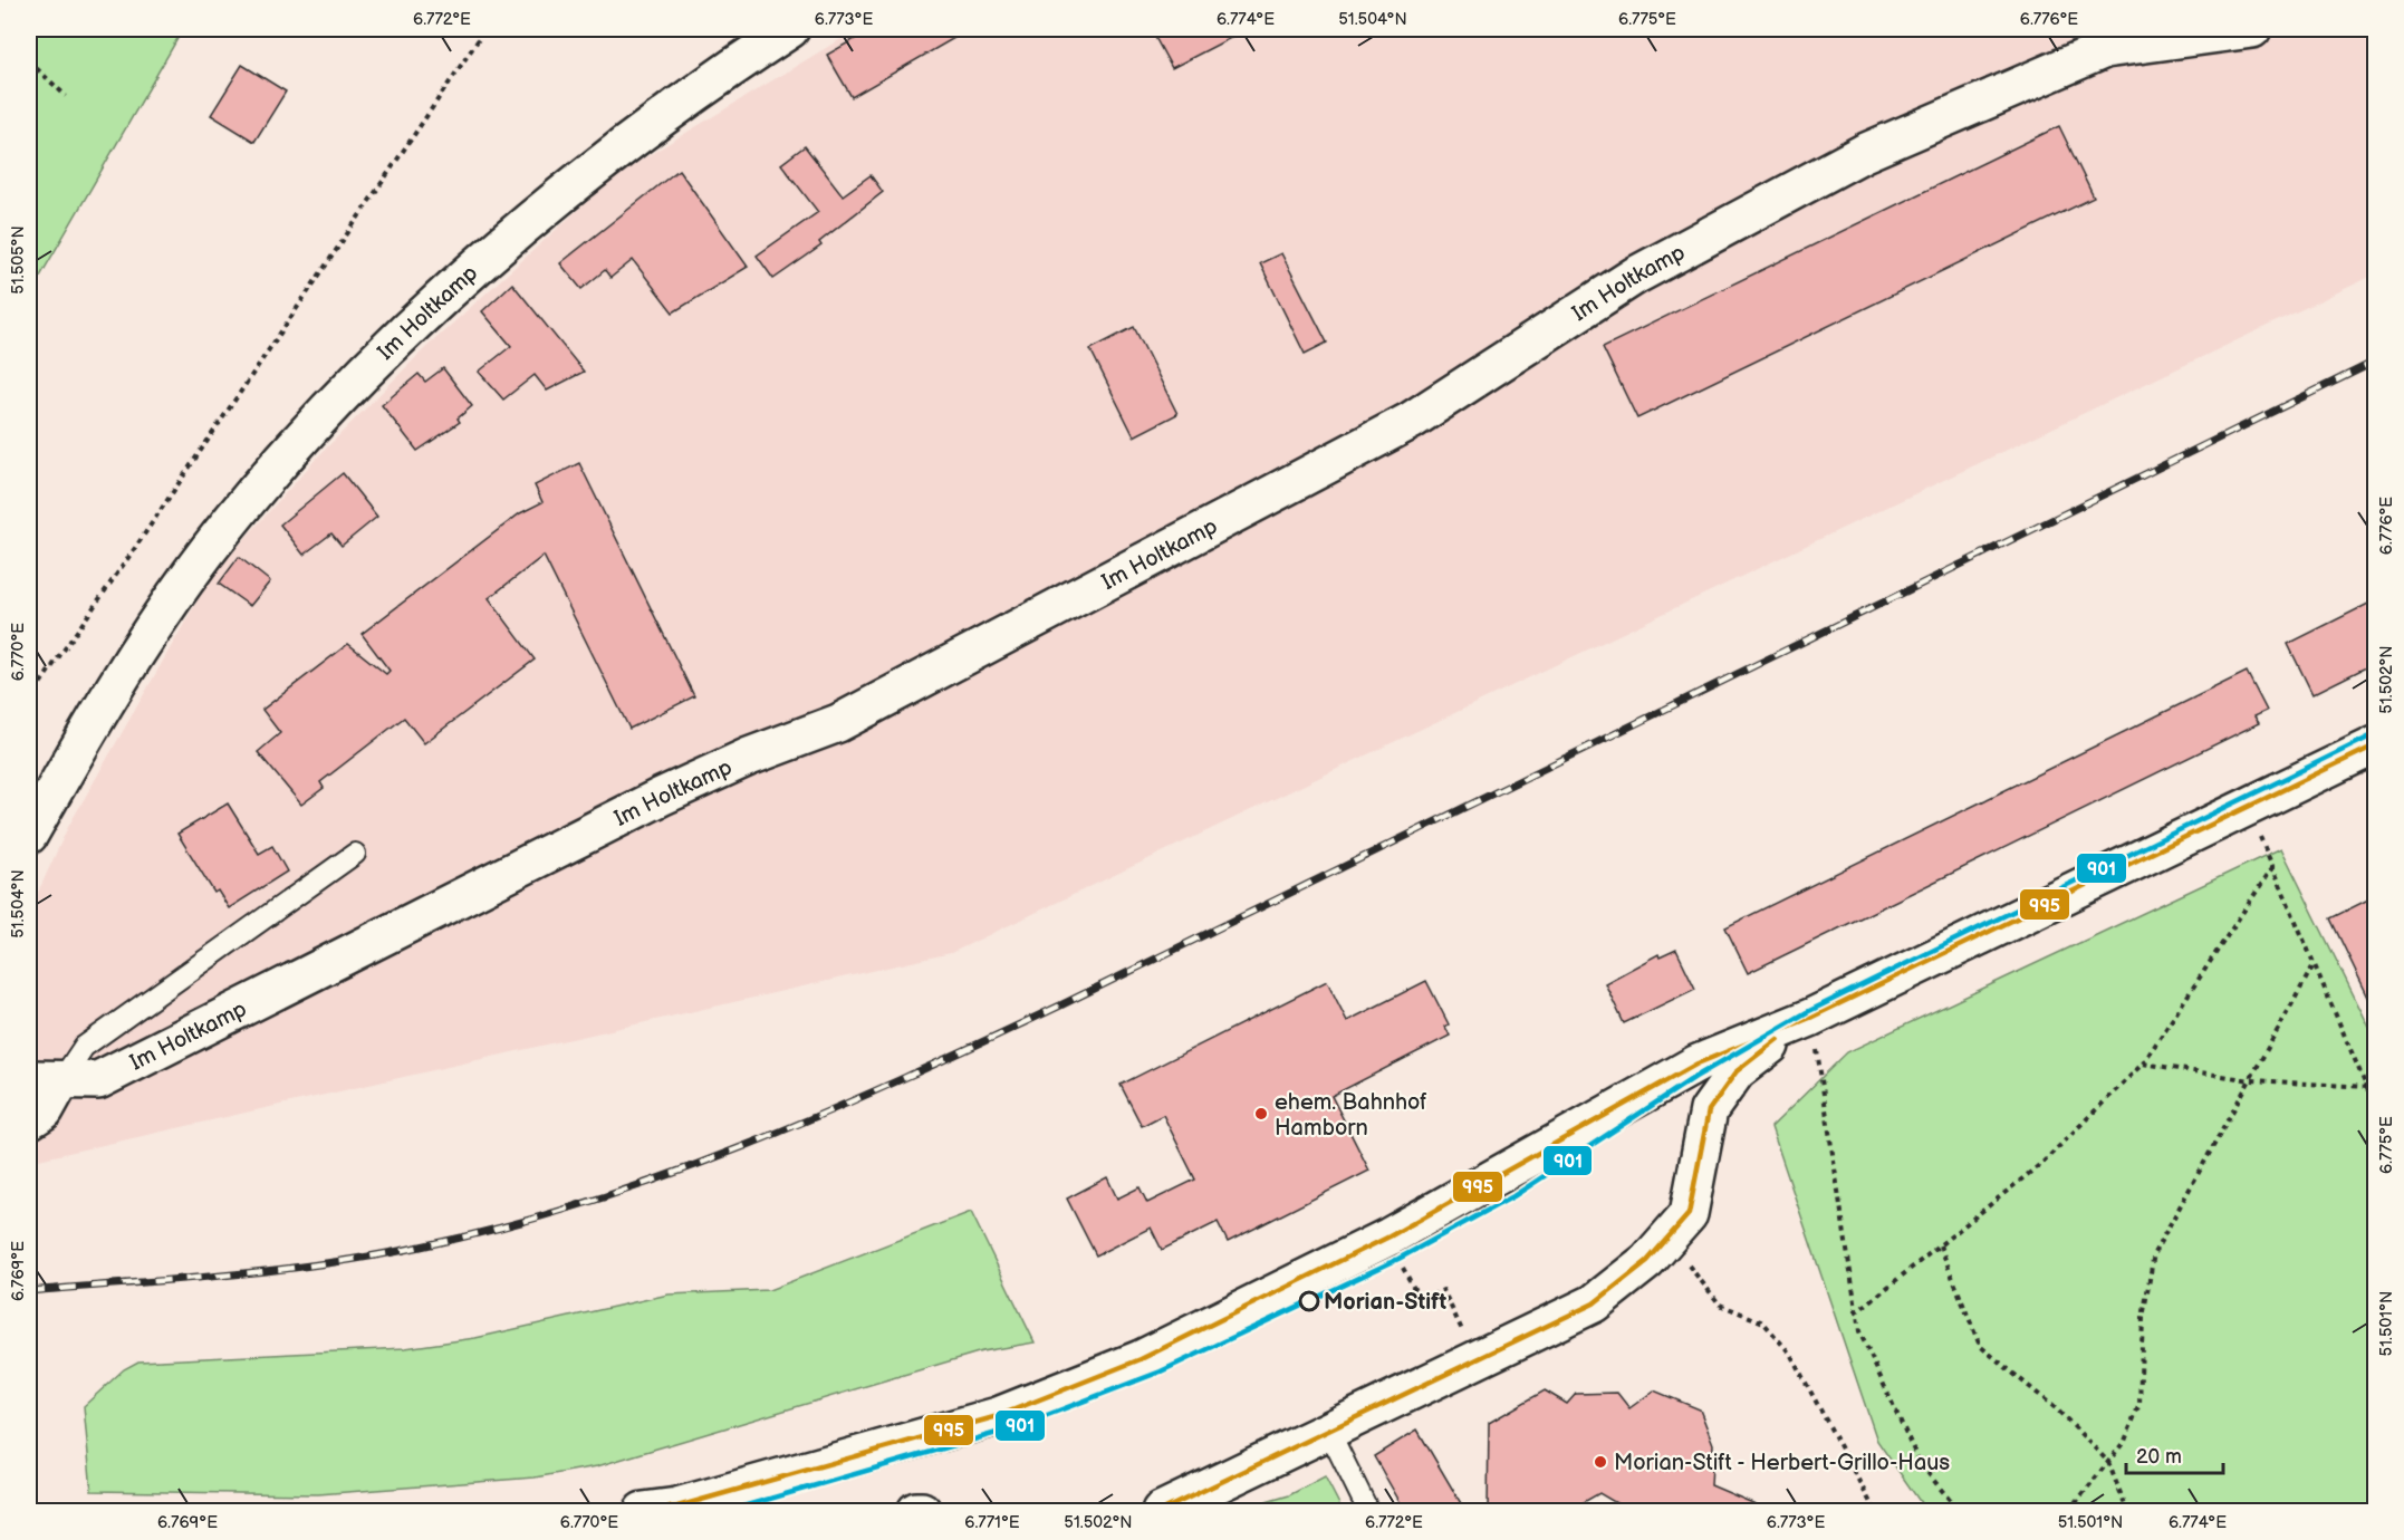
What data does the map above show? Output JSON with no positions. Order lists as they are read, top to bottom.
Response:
{
  "streets": {
    "street": ["Im Holtkamp"]
  },
  "places": ["ehem. Bahnhof Hamborn", "Morian-Stift", "Morian-Stift - Herbert-Grillo-Haus"],
  "lines": ["transit line 901", "transit line 995"],
  "scale_bar": "20 m",
  "coordinates": [
    "6.772°E",
    "6.773°E",
    "6.774°E",
    "51.504°N",
    "6.775°E",
    "6.776°E",
    "51.505°N",
    "6.770°E",
    "51.502°N",
    "6.769°E",
    "51.501°N",
    "6.771°E"
  ]
}
